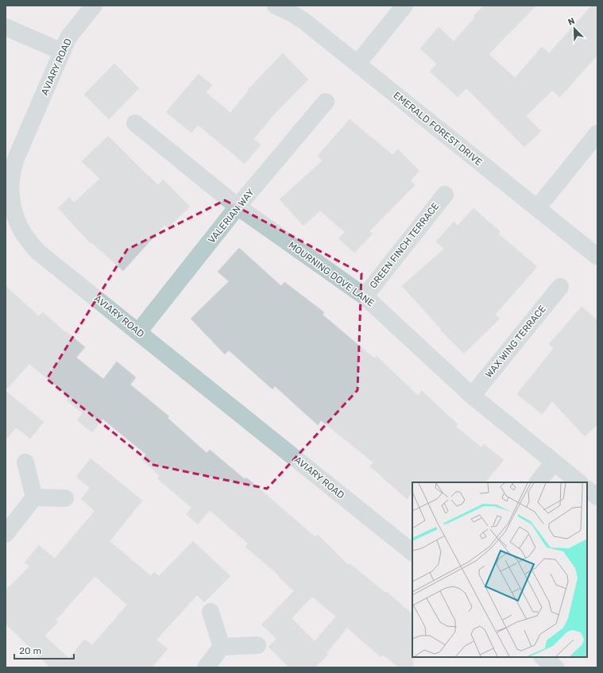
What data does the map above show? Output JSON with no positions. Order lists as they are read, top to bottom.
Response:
{
  "streets": {
    "street": [
      "AVIARY ROAD",
      "EMERALD FOREST DRIVE",
      "VALERIAN WAY",
      "GREEN FINCH TERRACE",
      "MOURNING DOVE LANE",
      "WAX WING TERRACE"
    ]
  },
  "crossings": [
    ["AVIARY ROAD", "VALERIAN WAY"],
    ["VALERIAN WAY", "MOURNING DOVE LANE"],
    ["GREEN FINCH TERRACE", "MOURNING DOVE LANE"],
    ["MOURNING DOVE LANE", "WAX WING TERRACE"]
  ],
  "scale_bar": "20 m",
  "north": "top left"
}
